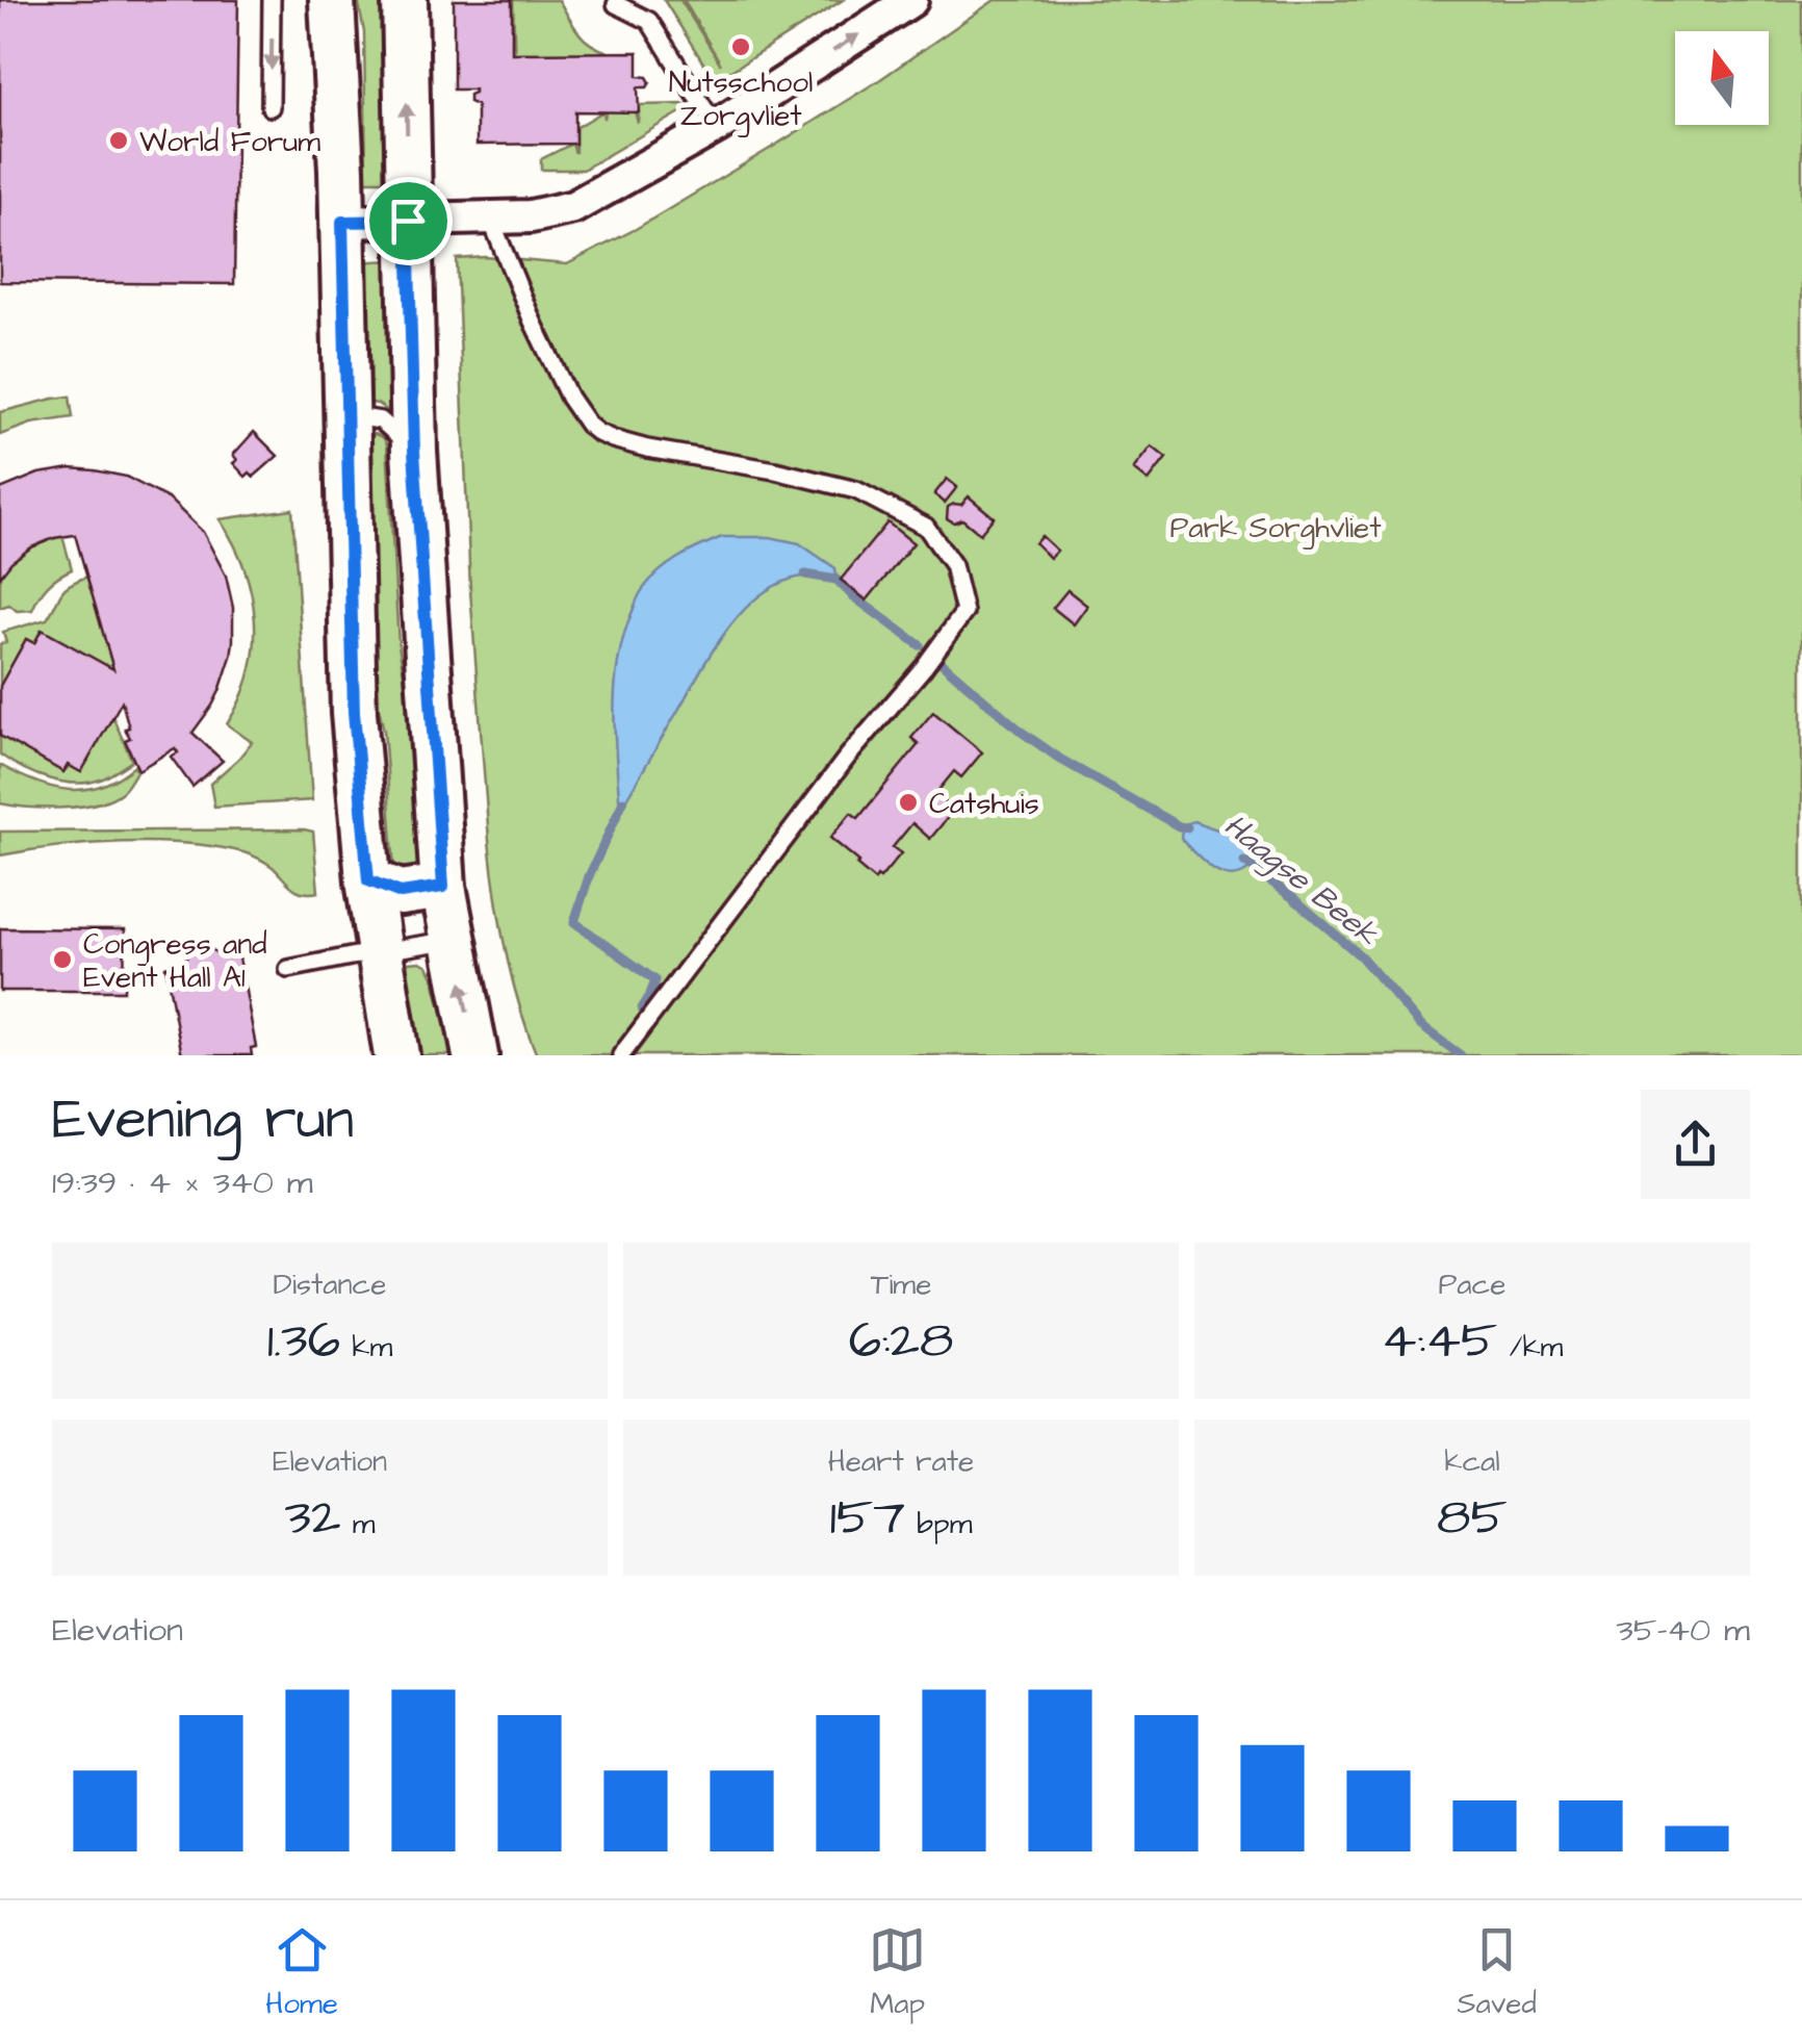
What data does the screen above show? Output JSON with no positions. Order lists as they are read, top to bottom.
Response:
{
  "water": ["Haagse Beek"],
  "parks": ["Park Sorghvliet"],
  "places": [
    "Nutsschool Zorgvliet",
    "World Forum",
    "Catshuis",
    "Congress and Event Hall A1"
  ],
  "north": "top",
  "page": {
    "heading": ["Evening run", "19:39 · 4 × 340 m"],
    "stats": [
      ["Distance", "1.36 km"],
      ["Time", "6:28"],
      ["Pace", "4:45 /km"],
      ["Elevation", "32 m"],
      ["Heart rate", "157 bpm"],
      ["kcal", "85"]
    ],
    "chart": ["Elevation", "35–40 m"],
    "tabs": ["Home", "Map", "Saved"]
  }
}
